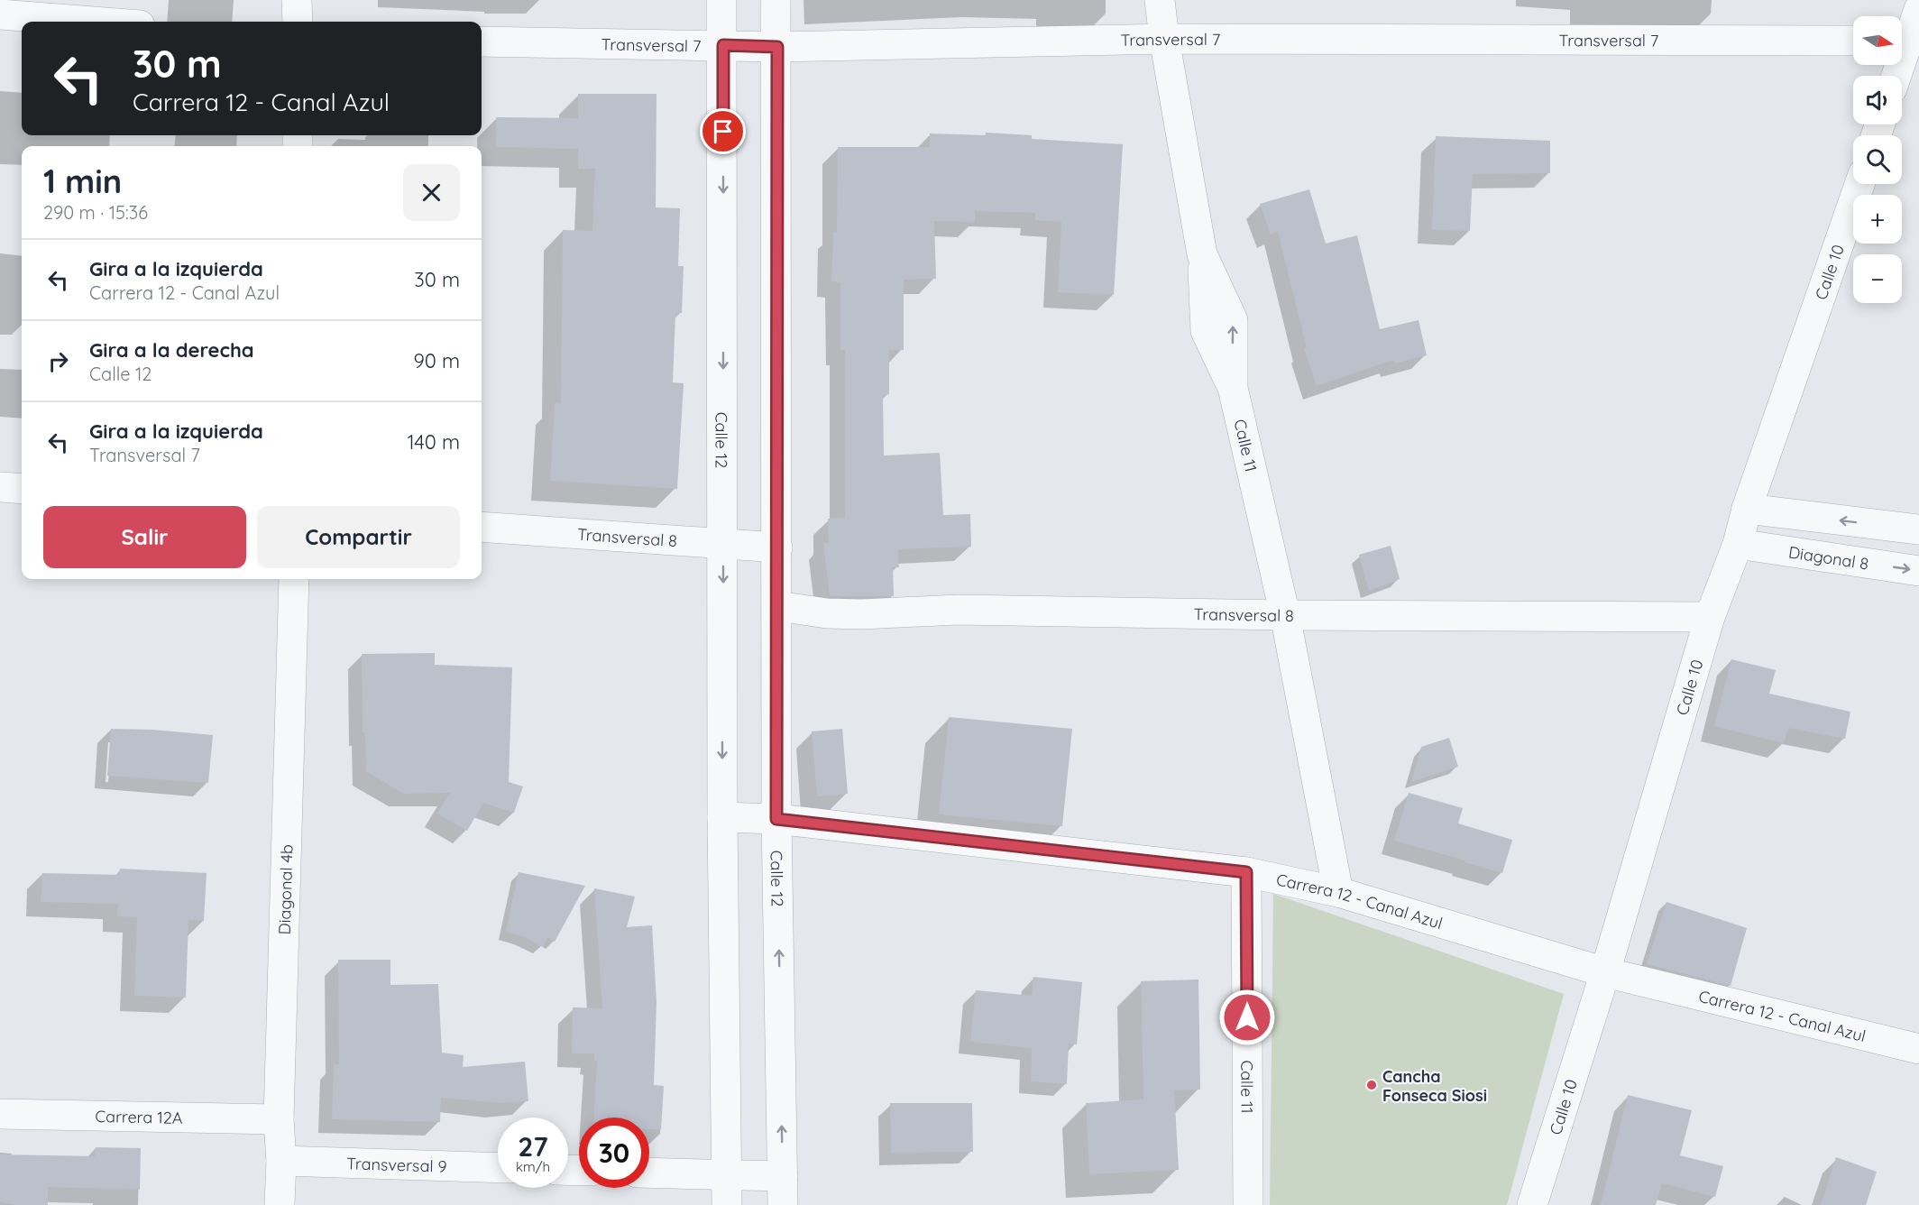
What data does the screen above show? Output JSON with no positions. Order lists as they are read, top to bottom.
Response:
{
  "streets": {
    "street": [
      "Transversal 7",
      "Calle 10",
      "Calle 12",
      "Calle 11",
      "Transversal 8",
      "Diagonal 8",
      "Diagonal 4b",
      "Carrera 12 - Canal Azul",
      "Carrera 12A",
      "Transversal 9"
    ]
  },
  "crossings": [
    ["Transversal 7", "Calle 12"],
    ["Transversal 7", "Calle 11"],
    ["Calle 10", "Transversal 8"],
    ["Calle 10", "Diagonal 8"],
    ["Calle 10", "Carrera 12 - Canal Azul"],
    ["Calle 12", "Transversal 8"],
    ["Calle 12", "Carrera 12 - Canal Azul"],
    ["Calle 11", "Transversal 8"],
    ["Calle 11", "Carrera 12 - Canal Azul"],
    ["Diagonal 4b", "Carrera 12A"],
    ["Diagonal 4b", "Transversal 9"]
  ],
  "places": ["Cancha Fonseca Siosi"],
  "north": "right",
  "page": {
    "map_buttons": ["+", "−"],
    "turn": ["30 m", "Carrera 12 - Canal Azul"],
    "heading": ["1 min", "290 m · 15:36"],
    "list": [
      {
        "name": "Gira a la izquierda",
        "note": "Carrera 12 - Canal Azul",
        "value": "30 m"
      },
      {
        "name": "Gira a la derecha",
        "note": "Calle 12",
        "value": "90 m"
      },
      {
        "name": "Gira a la izquierda",
        "note": "Transversal 7",
        "value": "140 m"
      }
    ],
    "buttons": ["Salir", "Compartir"],
    "speed": "27 km/h",
    "limit": "30"
  }
}
